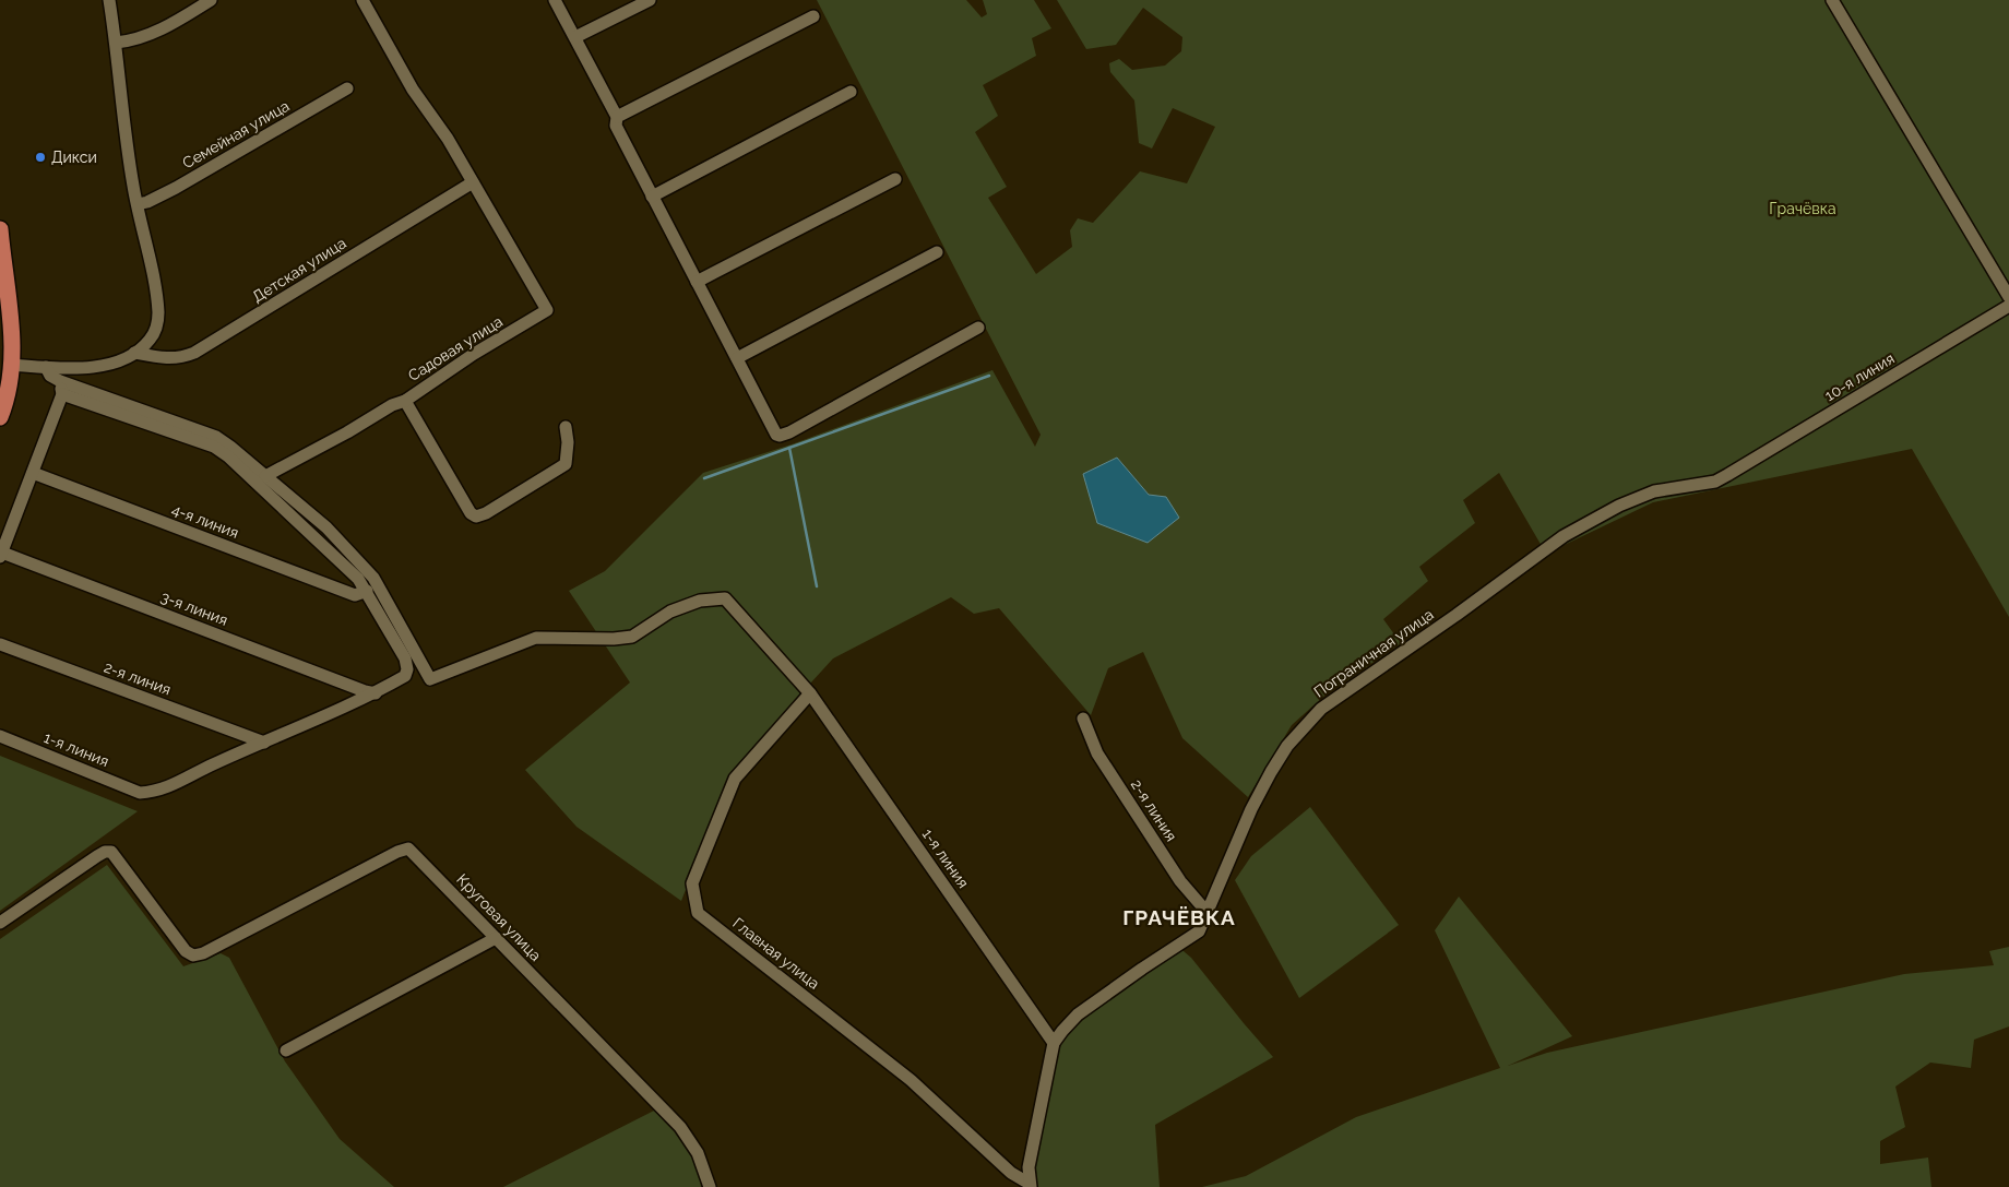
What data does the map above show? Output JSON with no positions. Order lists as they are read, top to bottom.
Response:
{
  "streets": {
    "street": [
      "Семейная улица",
      "Детская улица",
      "Садовая улица",
      "10-я линия",
      "4-я линия",
      "3-я линия",
      "Пограничная улица",
      "2-я линия",
      "1-я линия",
      "Круговая улица",
      "Главная улица"
    ]
  },
  "crossings": [
    ["Детская улица", "Садовая улица"],
    ["Садовая улица", "1-я линия"],
    ["10-я линия", "Пограничная улица"],
    ["Пограничная улица", "2-я линия"],
    ["Пограничная улица", "1-я линия"],
    ["Пограничная улица", "Главная улица"],
    ["2-я линия", "1-я линия"],
    ["1-я линия", "Главная улица"]
  ],
  "districts": ["ГРАЧЁВКА"],
  "parks": ["Грачёвка"],
  "places": ["Дикси"]
}
